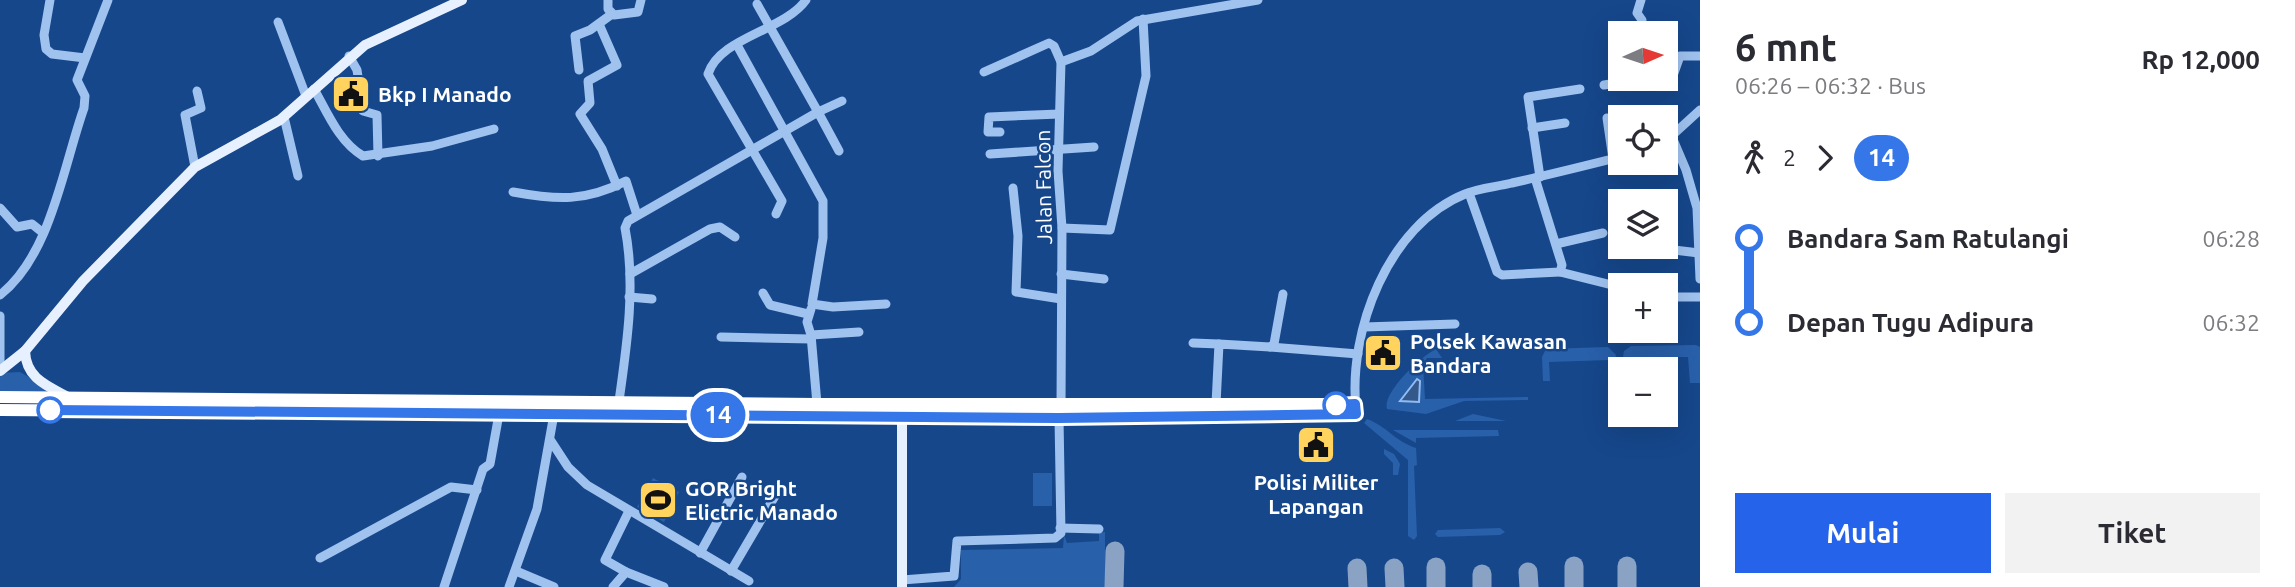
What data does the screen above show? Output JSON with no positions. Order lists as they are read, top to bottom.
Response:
{
  "streets": {
    "street": ["Jalan Falcon"]
  },
  "places": {
    "public building": ["Bkp I Manado", "Polsek Kawasan Bandara", "Polisi Militer Lapangan"],
    "sports": ["GOR Bright Elictric Manado"]
  },
  "lines": ["bus line 14"],
  "north": "right",
  "page": {
    "on_map": "14",
    "heading": ["6 mnt", "06:26 – 06:32 · Bus", "Rp 12,000"],
    "map_buttons": ["+", "−"],
    "legs": ["2", "14"],
    "list": [
      {
        "name": "Bandara Sam Ratulangi",
        "value": "06:28"
      },
      {
        "name": "Depan Tugu Adipura",
        "value": "06:32"
      }
    ],
    "buttons": ["Mulai", "Tiket"]
  }
}
